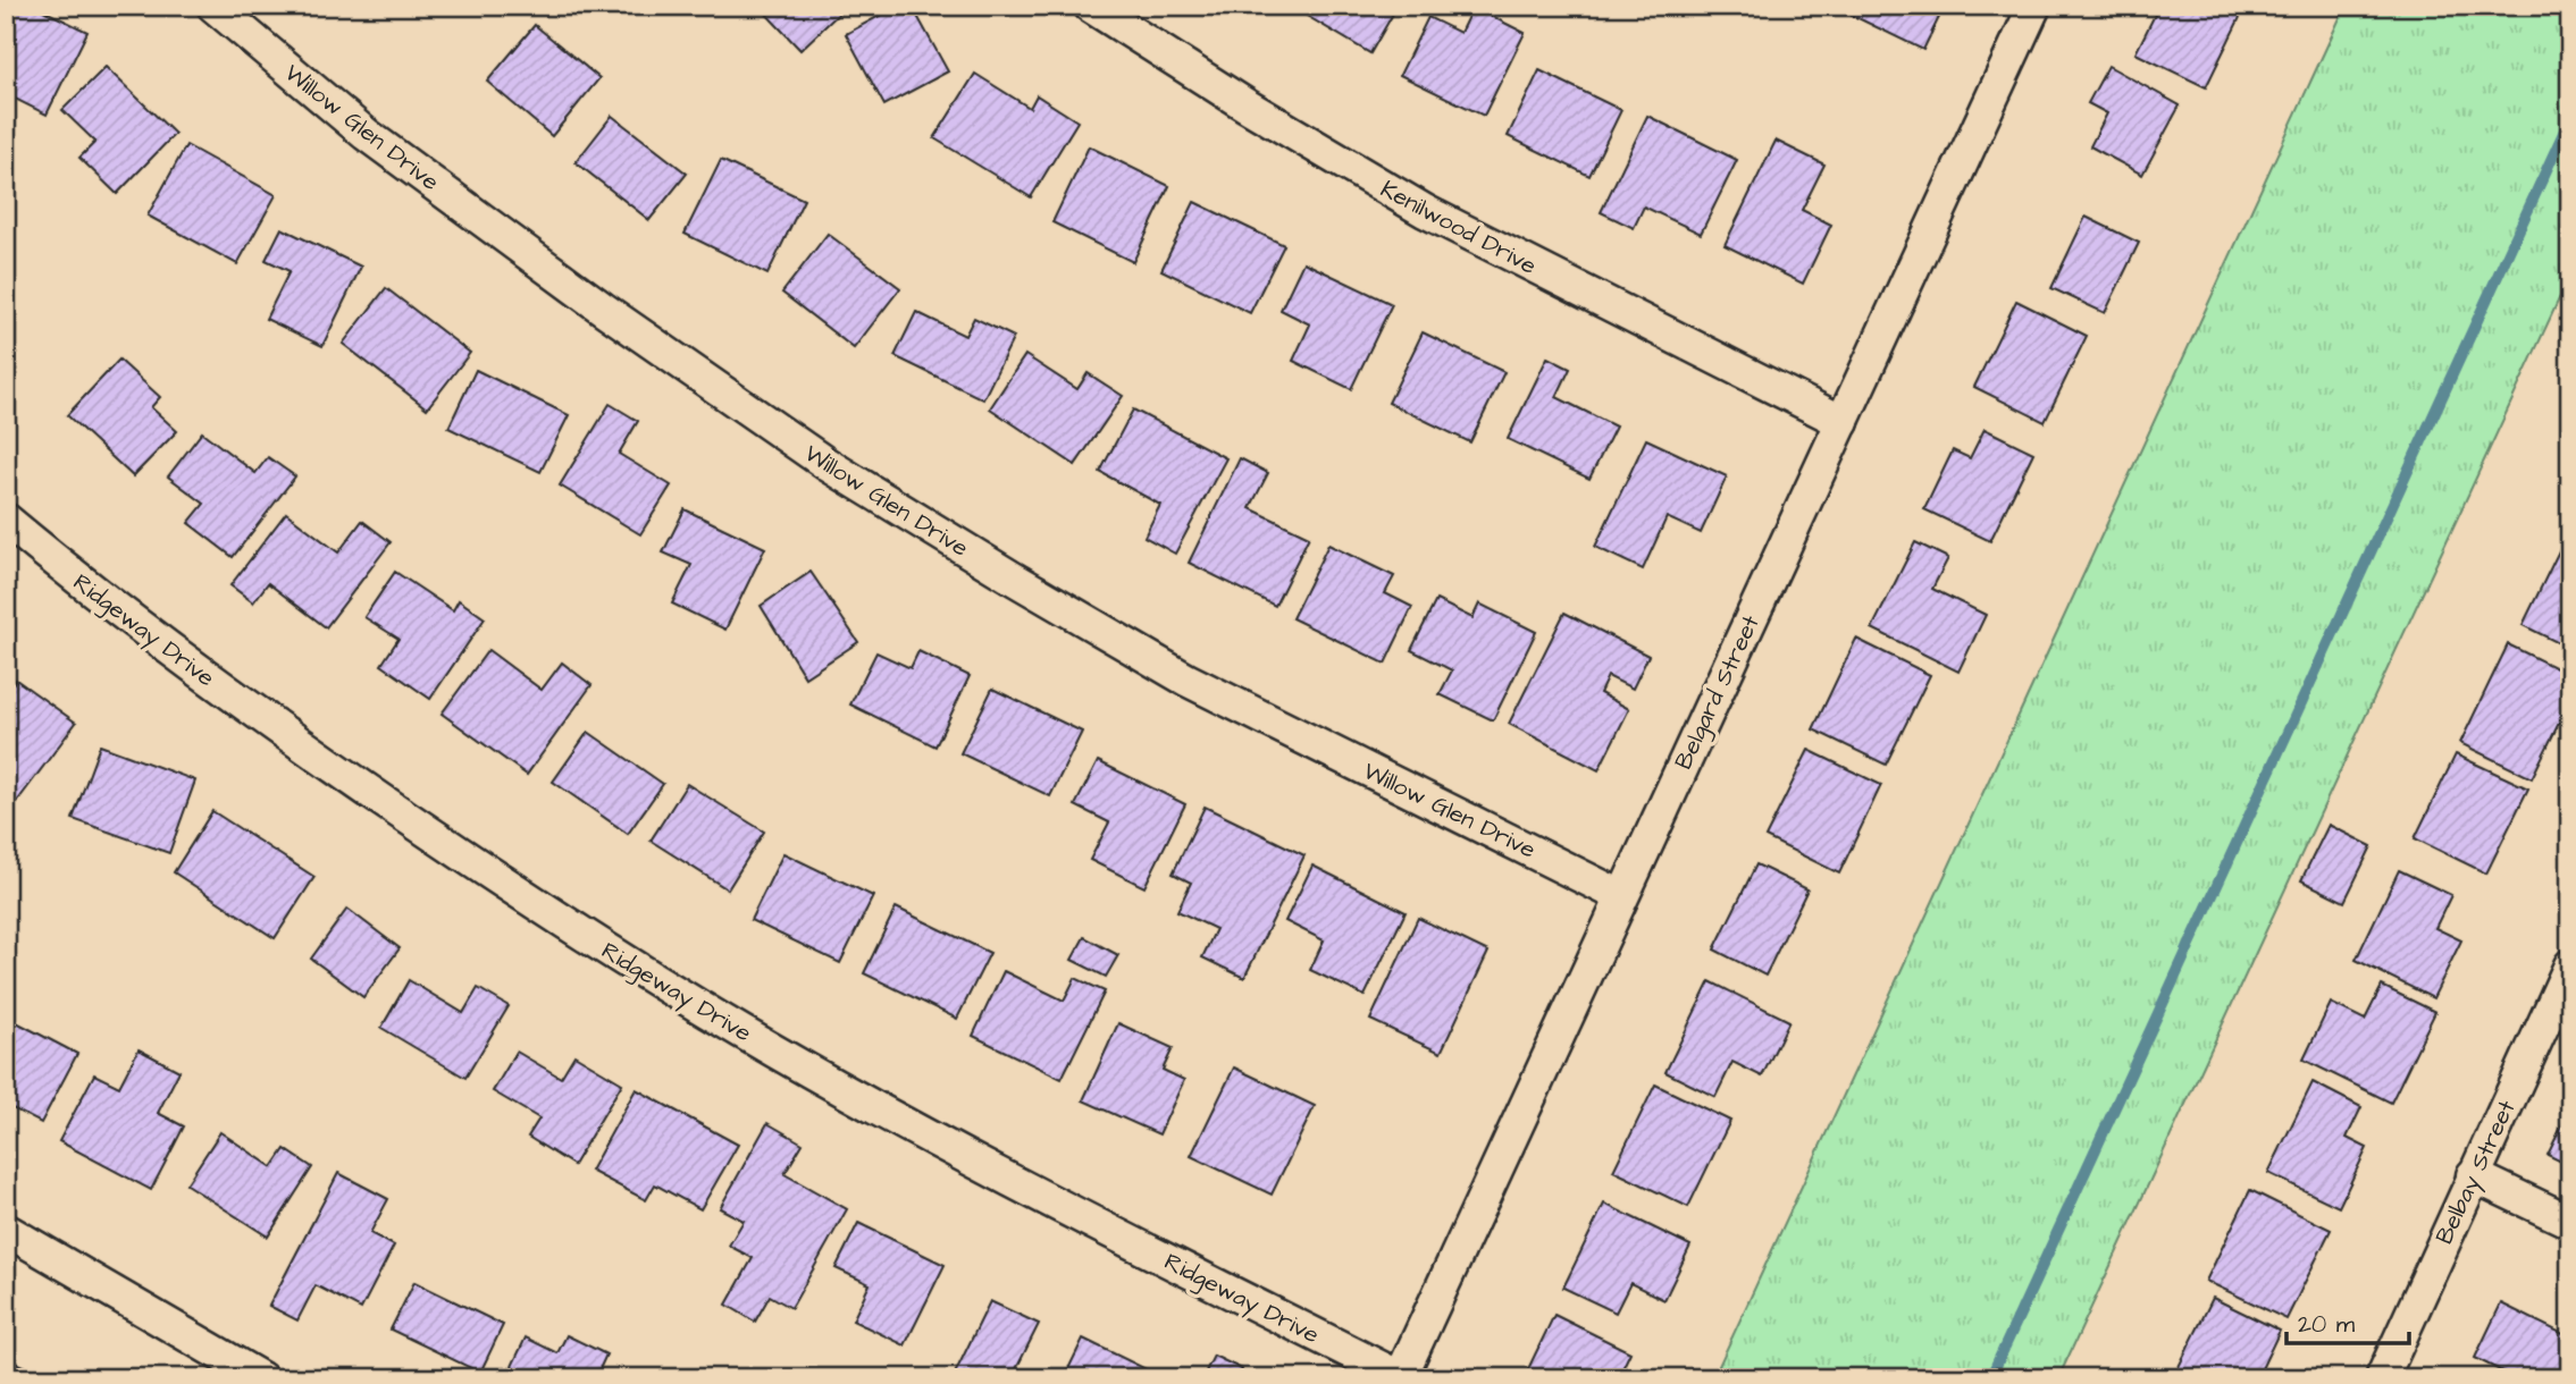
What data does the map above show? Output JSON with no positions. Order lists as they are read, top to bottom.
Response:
{
  "streets": {
    "street": [
      "Willow Glen Drive",
      "Kenilwood Drive",
      "Ridgeway Drive",
      "Belgard Street",
      "Belbay Street"
    ]
  },
  "crossings": [
    ["Willow Glen Drive", "Belgard Street"],
    ["Kenilwood Drive", "Belgard Street"],
    ["Ridgeway Drive", "Belgard Street"]
  ],
  "scale_bar": "20 m"
}
